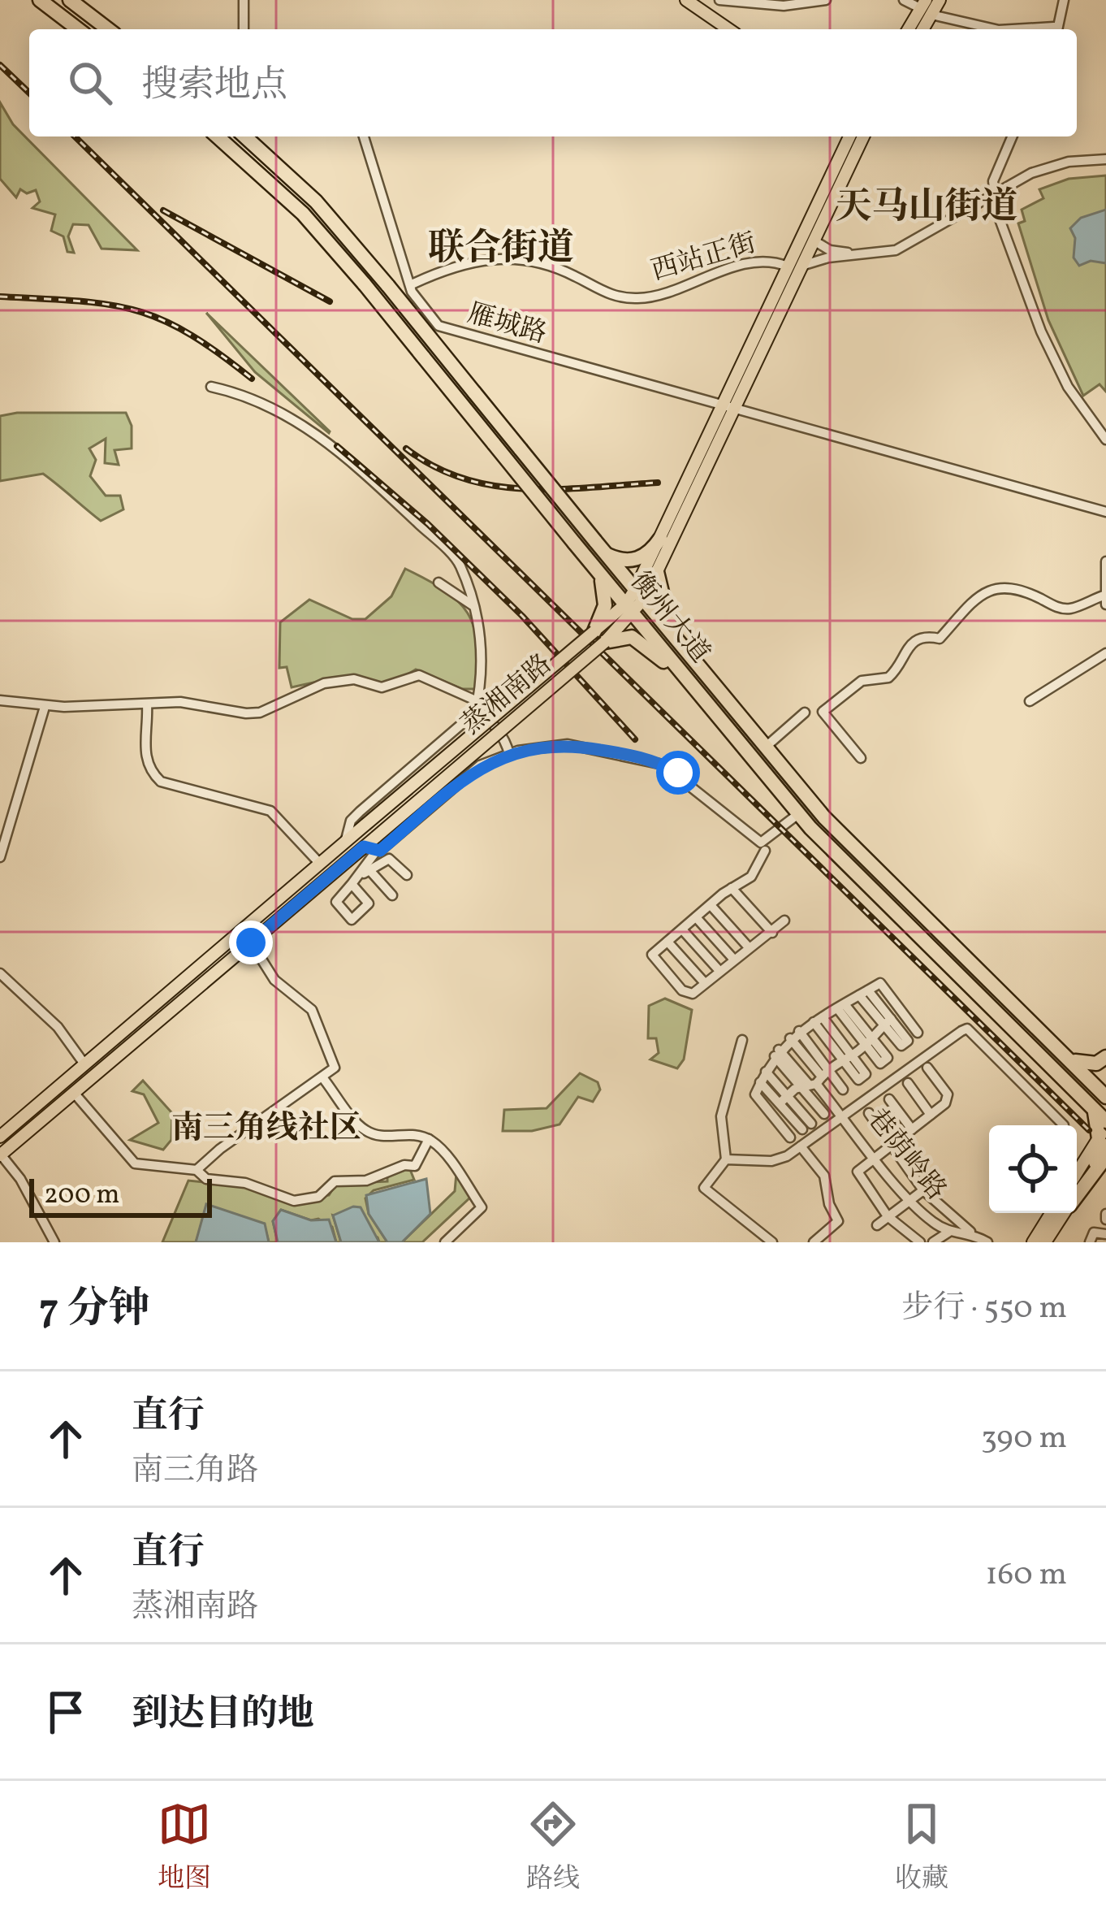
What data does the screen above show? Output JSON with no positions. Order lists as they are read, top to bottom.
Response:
{
  "streets": {
    "highway": ["衡州大道"],
    "main road": ["蒸湘南路"],
    "street": ["西站正街", "雁城路", "巷荫岭路"]
  },
  "crossings": [
    ["西站正街", "雁城路"],
    ["西站正街", "蒸湘南路"],
    ["雁城路", "蒸湘南路"],
    ["衡州大道", "蒸湘南路"]
  ],
  "districts": ["天马山街道", "联合街道", "南三角线社区"],
  "scale_bar": "200 m",
  "page": {
    "search": "搜索地点",
    "scale": "200 m",
    "heading": ["7 分钟", "步行 · 550 m"],
    "list": [
      ["直行", "南三角路", "390 m"],
      ["直行", "蒸湘南路", "160 m"],
      "到达目的地"
    ],
    "nav": ["地图", "路线", "收藏"]
  }
}
